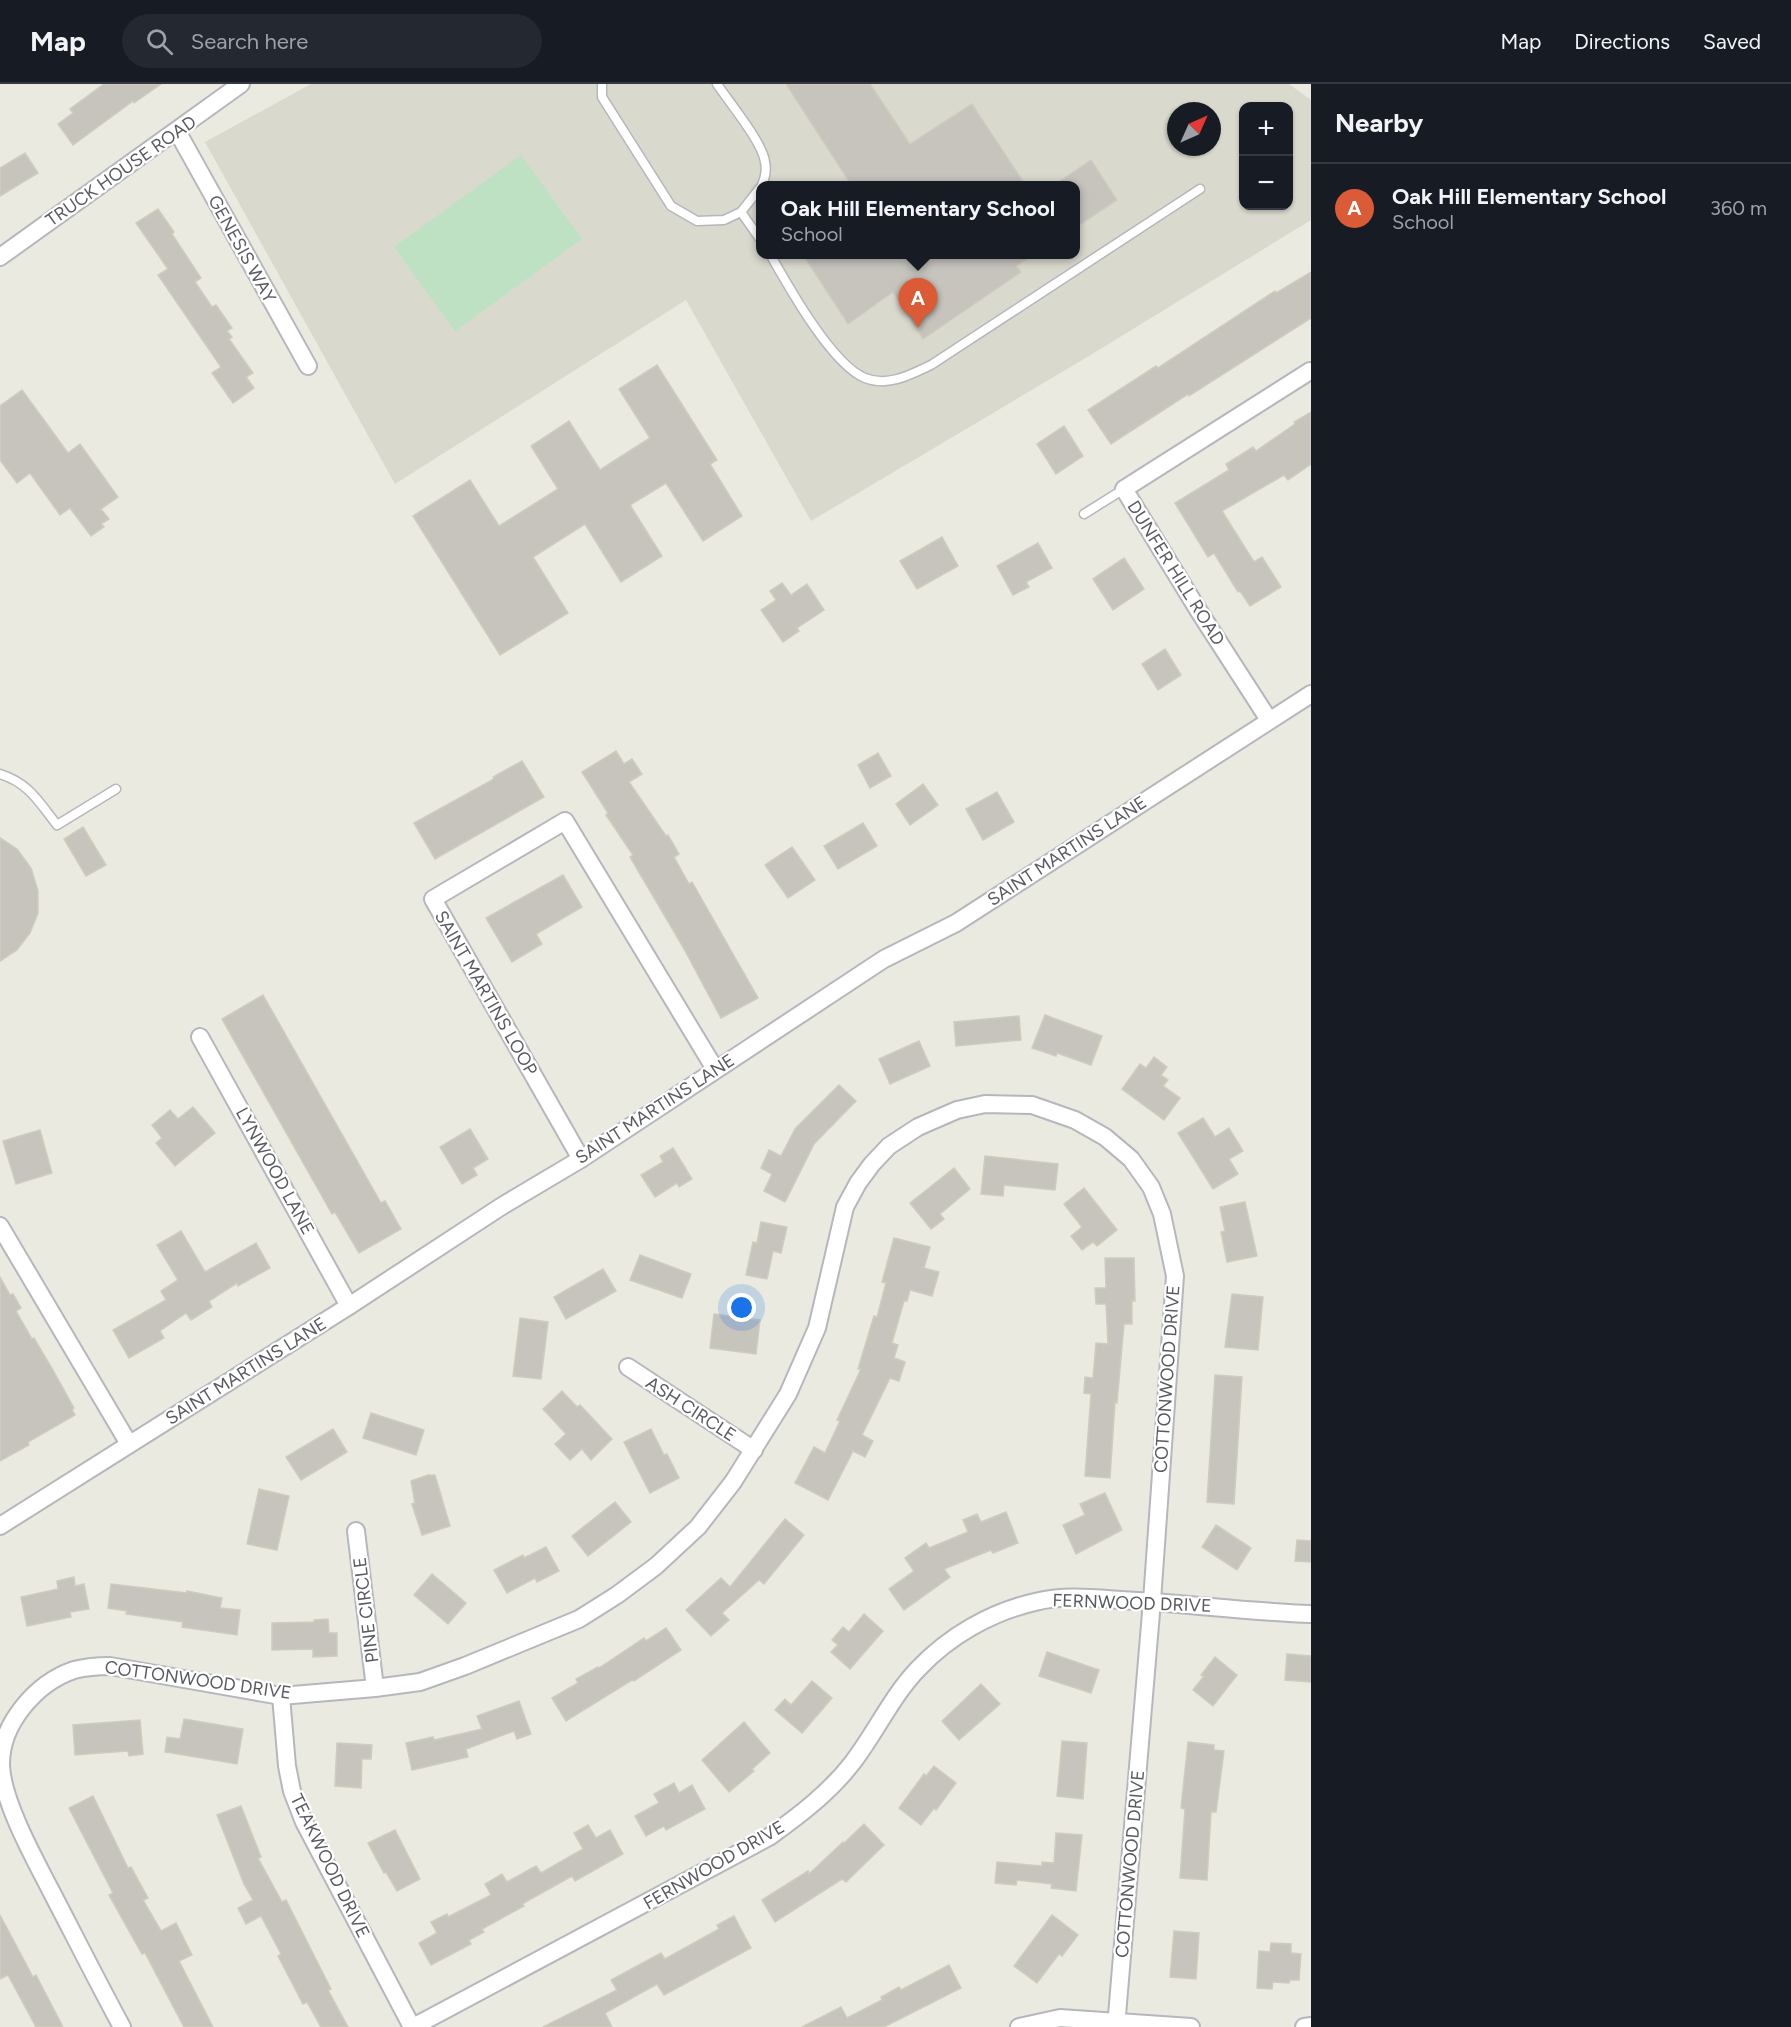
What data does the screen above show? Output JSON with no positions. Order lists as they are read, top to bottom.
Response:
{
  "streets": {
    "street": [
      "TRUCK HOUSE ROAD",
      "GENESIS WAY",
      "DUNFER HILL ROAD",
      "SAINT MARTINS LANE",
      "SAINT MARTINS LOOP",
      "LYNWOOD LANE",
      "COTTONWOOD DRIVE",
      "ASH CIRCLE",
      "FERNWOOD DRIVE",
      "PINE CIRCLE",
      "TEAKWOOD DRIVE"
    ]
  },
  "crossings": [
    ["TRUCK HOUSE ROAD", "GENESIS WAY"],
    ["DUNFER HILL ROAD", "SAINT MARTINS LANE"],
    ["SAINT MARTINS LANE", "SAINT MARTINS LOOP"],
    ["SAINT MARTINS LANE", "LYNWOOD LANE"],
    ["COTTONWOOD DRIVE", "ASH CIRCLE"],
    ["COTTONWOOD DRIVE", "FERNWOOD DRIVE"],
    ["COTTONWOOD DRIVE", "PINE CIRCLE"],
    ["COTTONWOOD DRIVE", "TEAKWOOD DRIVE"],
    ["FERNWOOD DRIVE", "TEAKWOOD DRIVE"]
  ],
  "north": "top right",
  "page": {
    "header": "Map",
    "search": "Search here",
    "nav": ["Map", "Directions", "Saved"],
    "heading": "Nearby",
    "map_buttons": ["+", "−"],
    "list": [
      {
        "mark": "A",
        "name": "Oak Hill Elementary School",
        "note": "School",
        "value": "360 m"
      }
    ],
    "popup": ["Oak Hill Elementary School", "School"],
    "pins": "A"
  }
}
